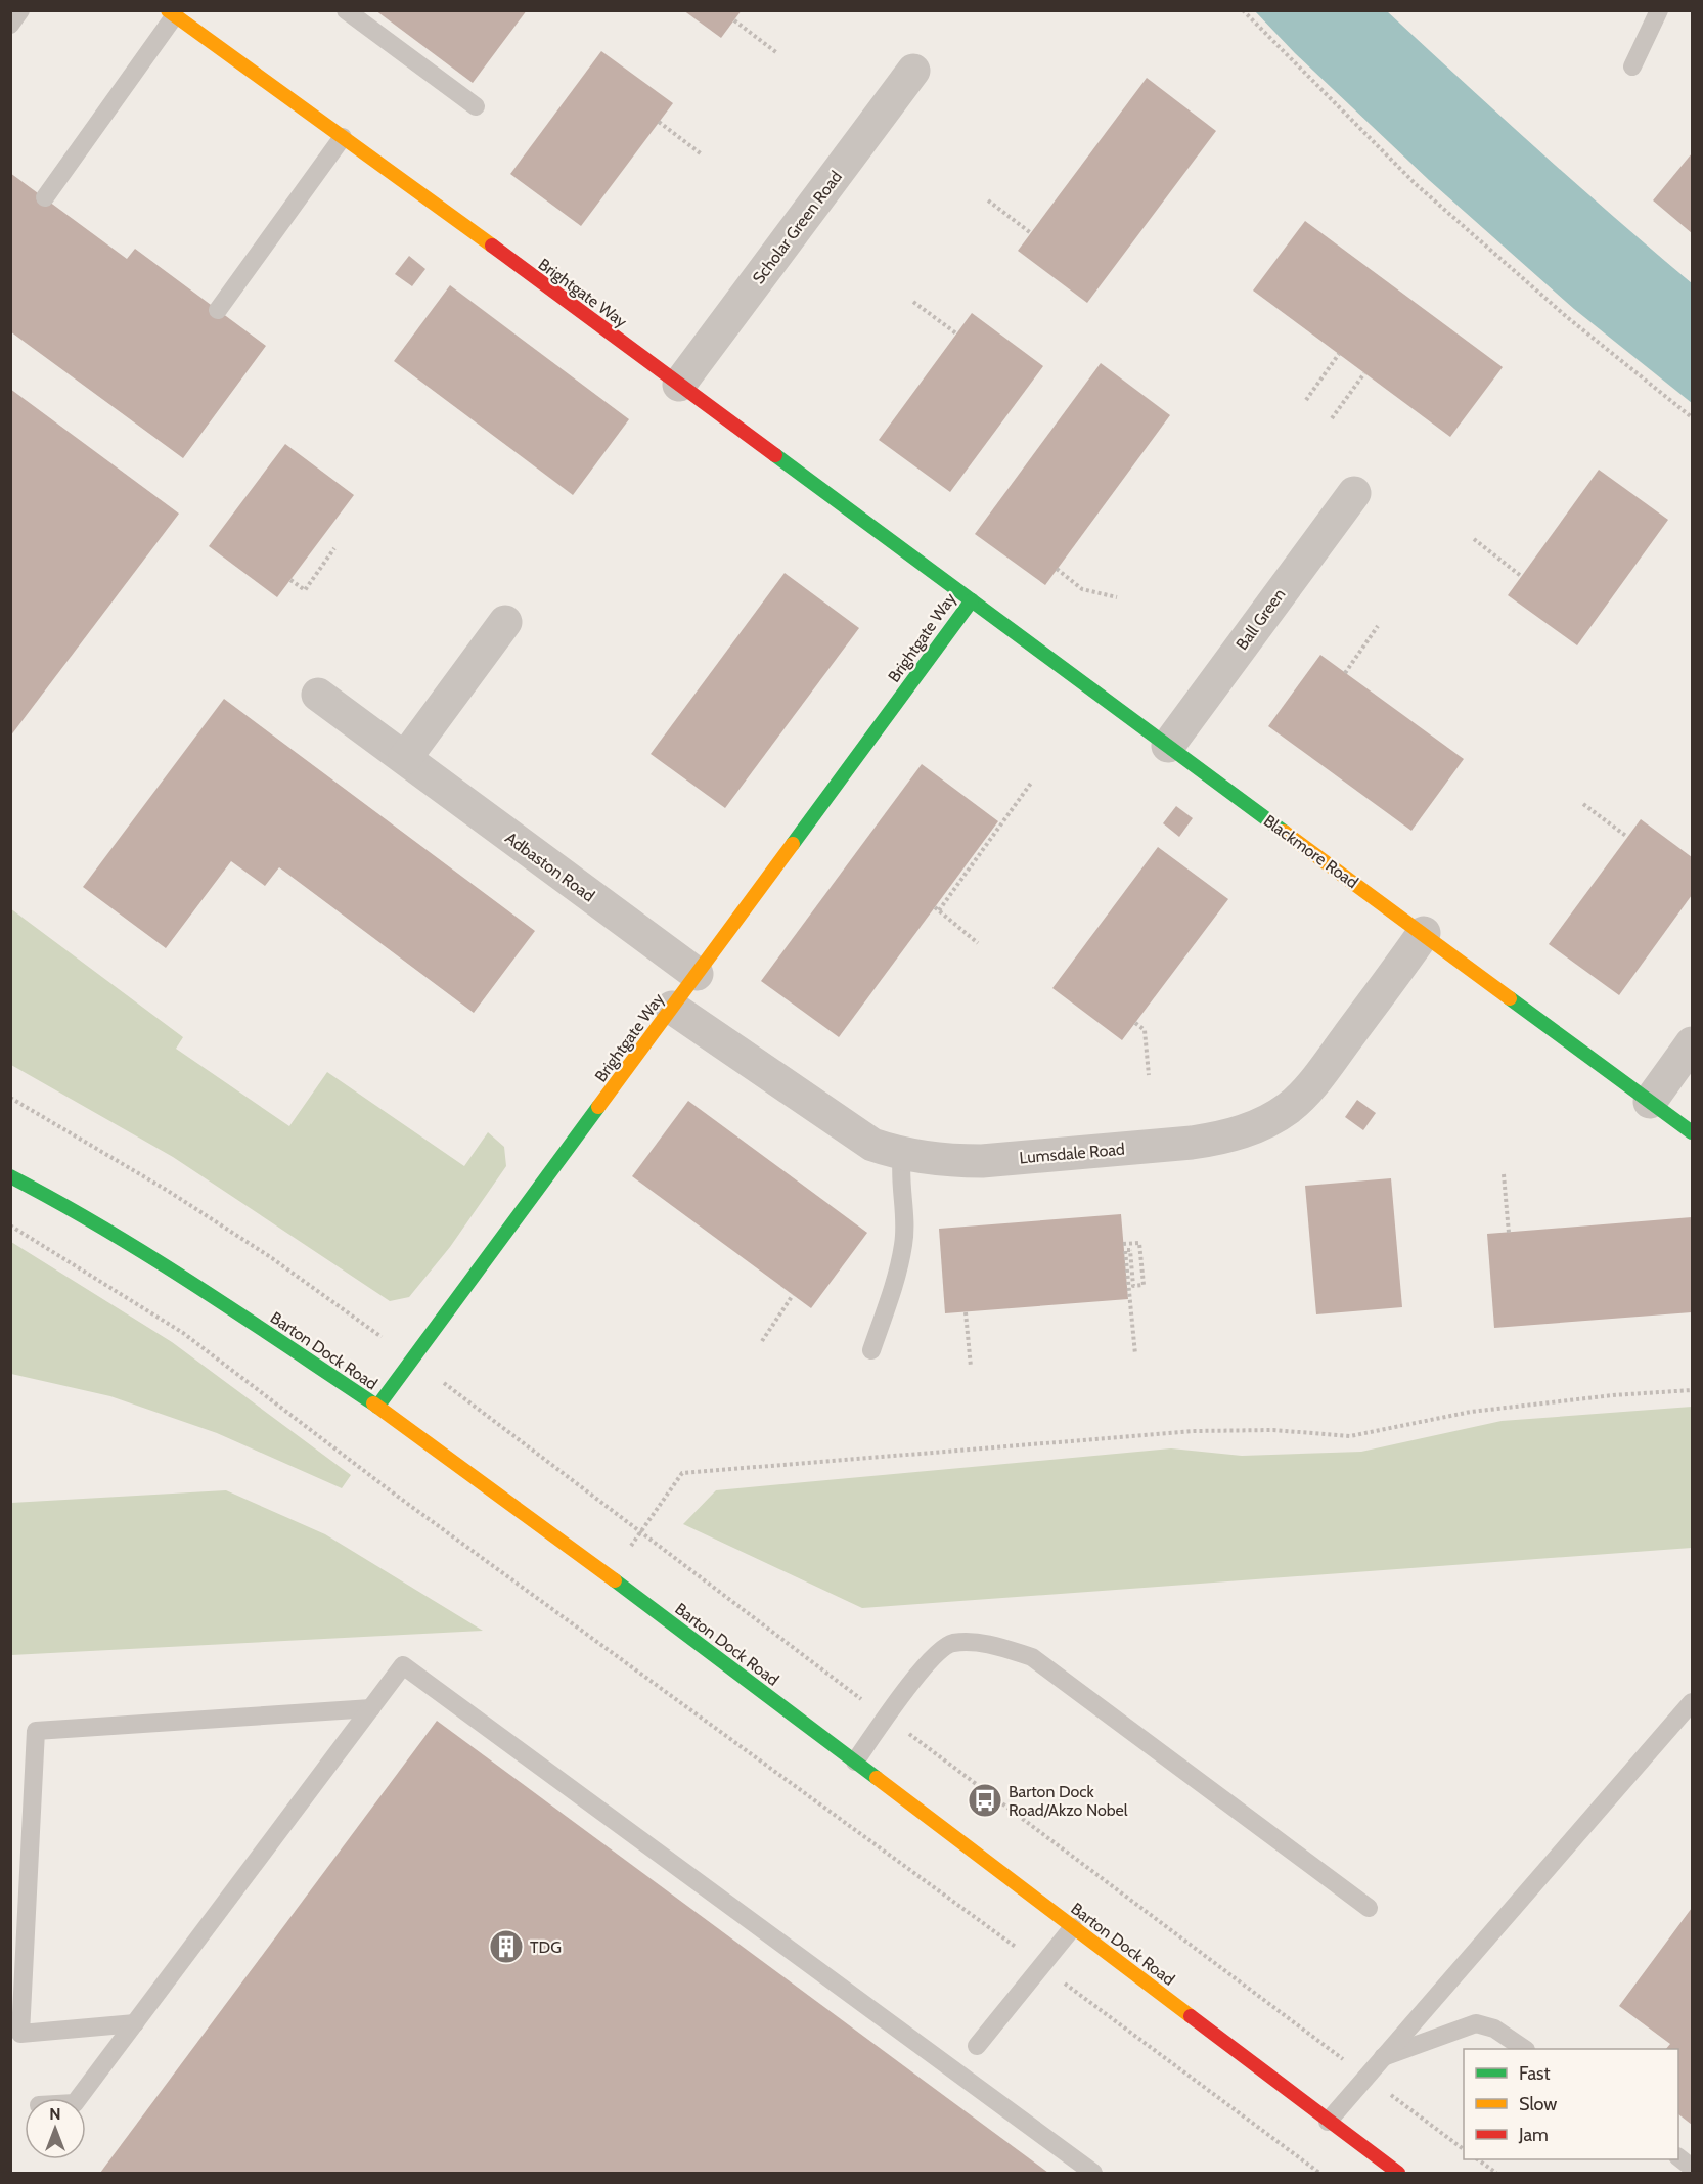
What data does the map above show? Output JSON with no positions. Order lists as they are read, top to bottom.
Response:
{
  "streets": {
    "street": [
      "Scholar Green Road",
      "Brightgate Way",
      "Ball Green",
      "Blackmore Road",
      "Adbaston Road",
      "Lumsdale Road",
      "Barton Dock Road"
    ]
  },
  "crossings": [
    ["Scholar Green Road", "Brightgate Way"],
    ["Brightgate Way", "Blackmore Road"],
    ["Brightgate Way", "Adbaston Road"],
    ["Brightgate Way", "Lumsdale Road"],
    ["Brightgate Way", "Barton Dock Road"],
    ["Ball Green", "Blackmore Road"],
    ["Blackmore Road", "Lumsdale Road"]
  ],
  "places": {
    "bus stop": ["Barton Dock Road/Akzo Nobel"],
    "building": ["TDG"]
  },
  "legend": ["Fast", "Slow", "Jam"],
  "north": "top"
}
